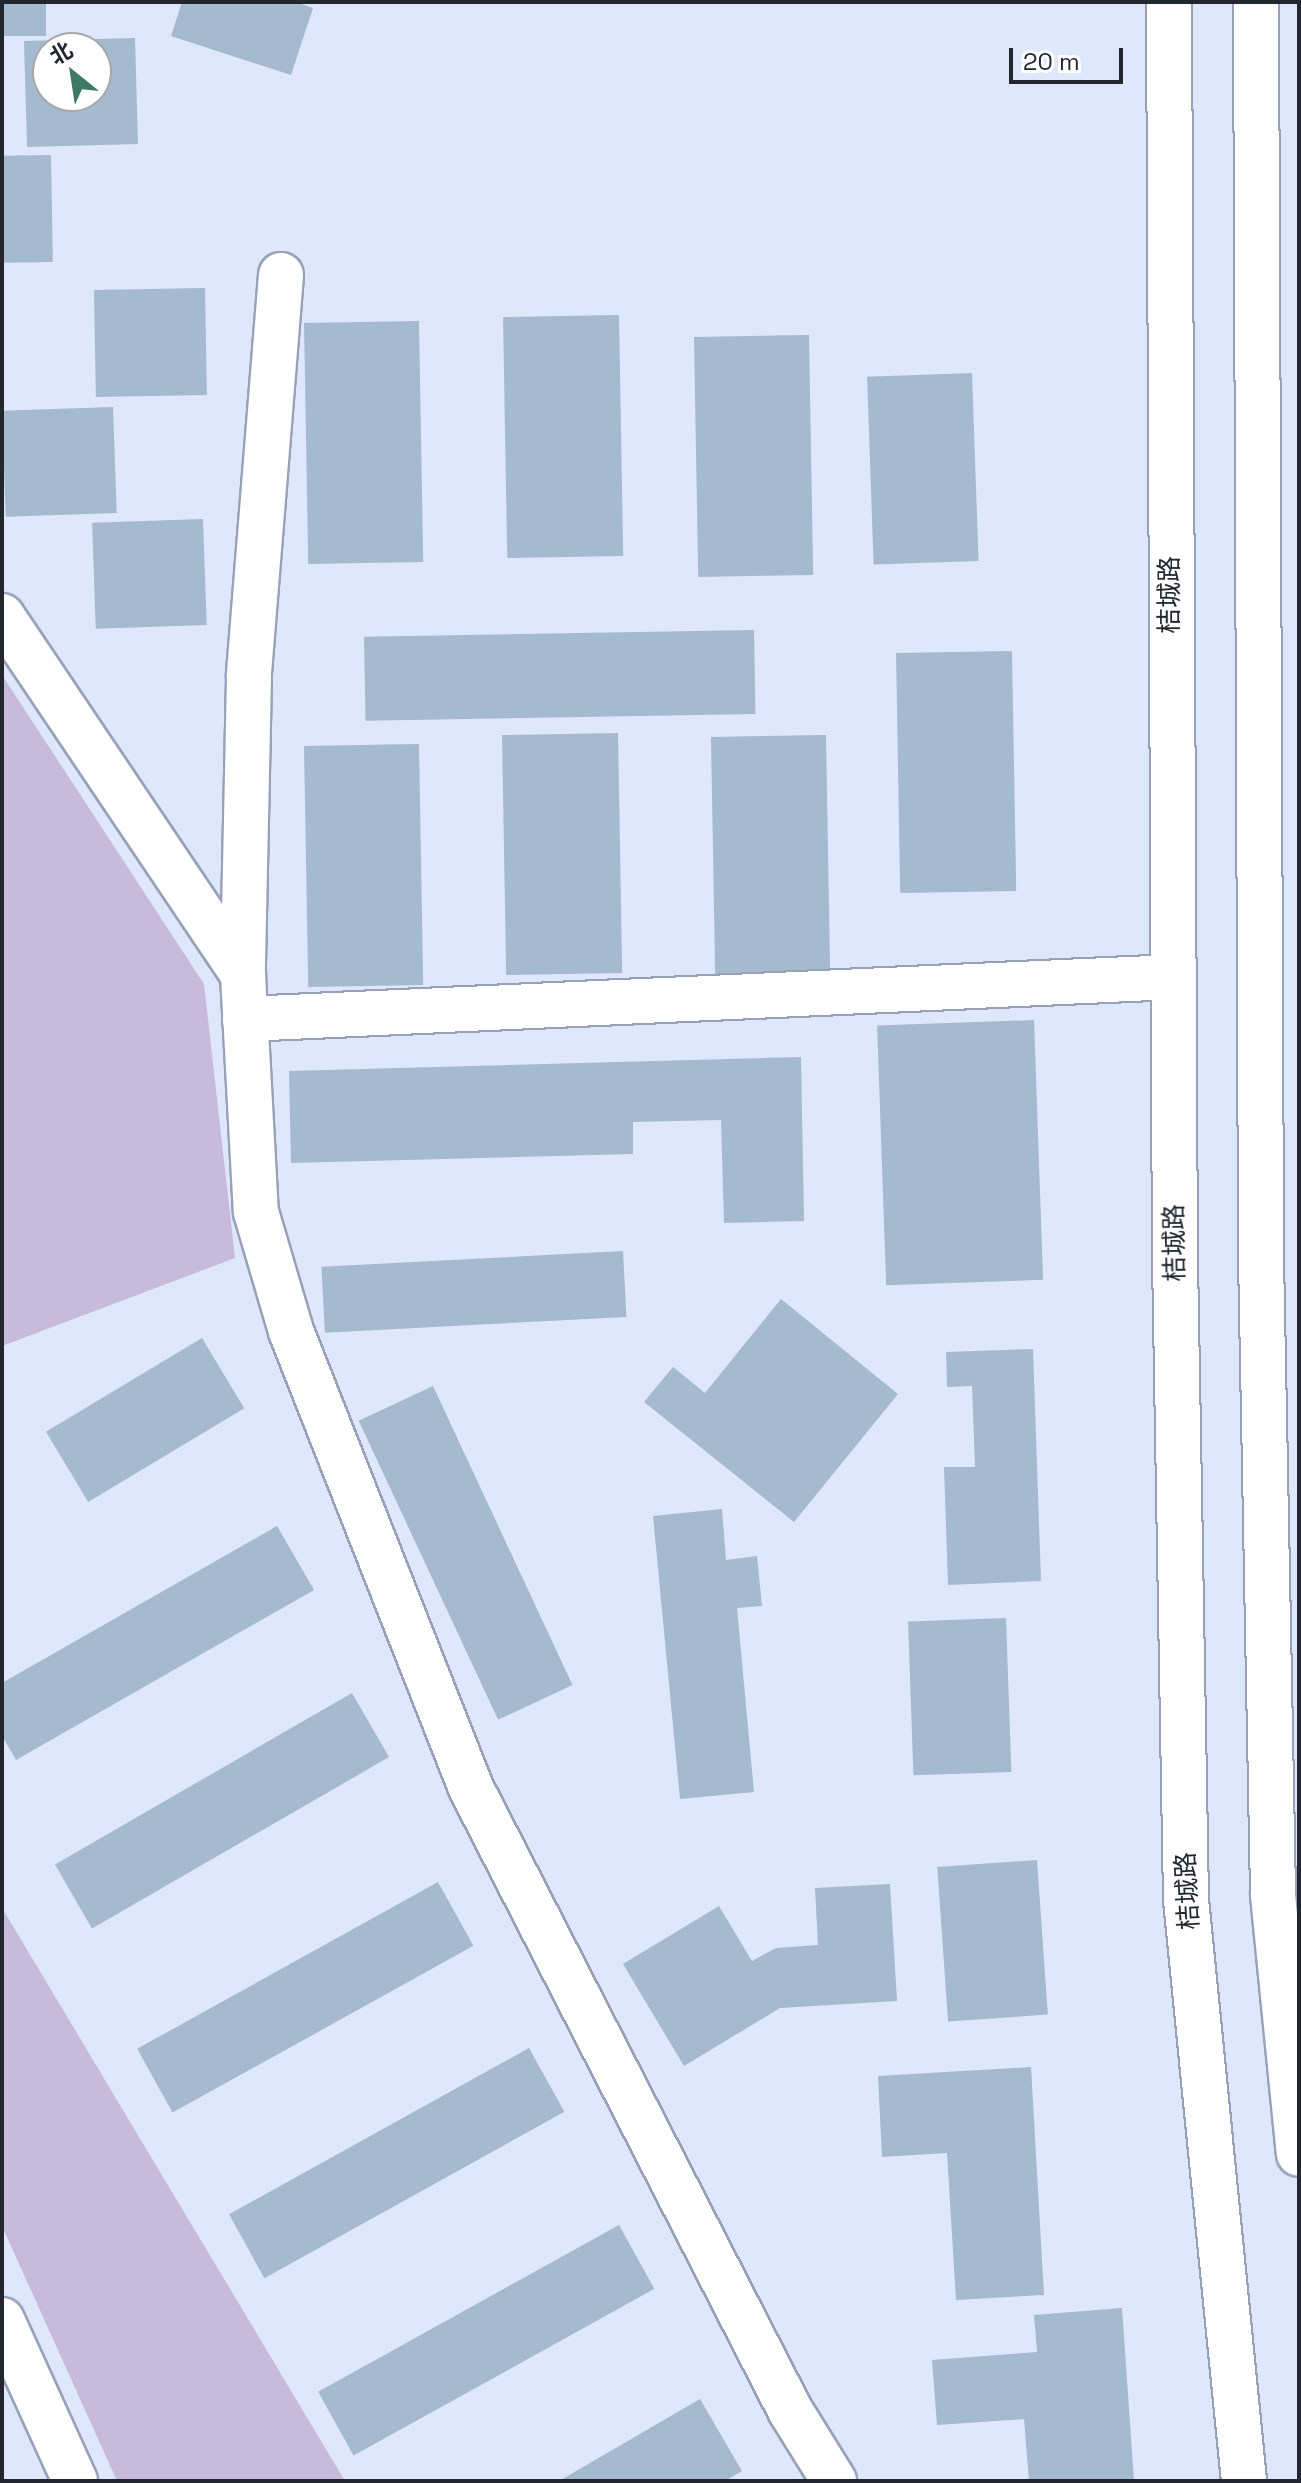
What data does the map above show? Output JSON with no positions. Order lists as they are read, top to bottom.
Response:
{
  "streets": {
    "main road": ["桔城路"]
  },
  "scale_bar": "20 m",
  "north": "top left"
}
